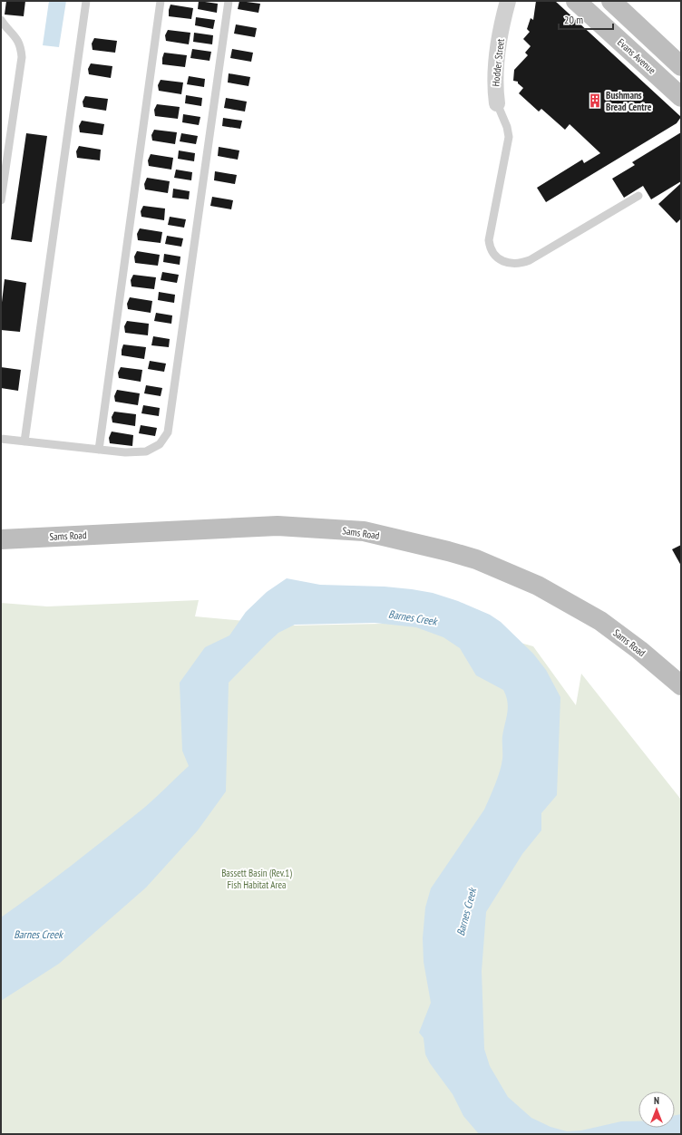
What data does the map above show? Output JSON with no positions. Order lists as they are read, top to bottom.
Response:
{
  "streets": {
    "main road": ["Evans Avenue", "Sams Road"],
    "street": ["Hodder Street"]
  },
  "water": ["Barnes Creek"],
  "parks": ["Bassett Basin (Rev.1) Fish Habitat Area"],
  "places": {
    "building": ["Bushmans Bread Centre"]
  },
  "scale_bar": "20 m",
  "north": "top"
}
